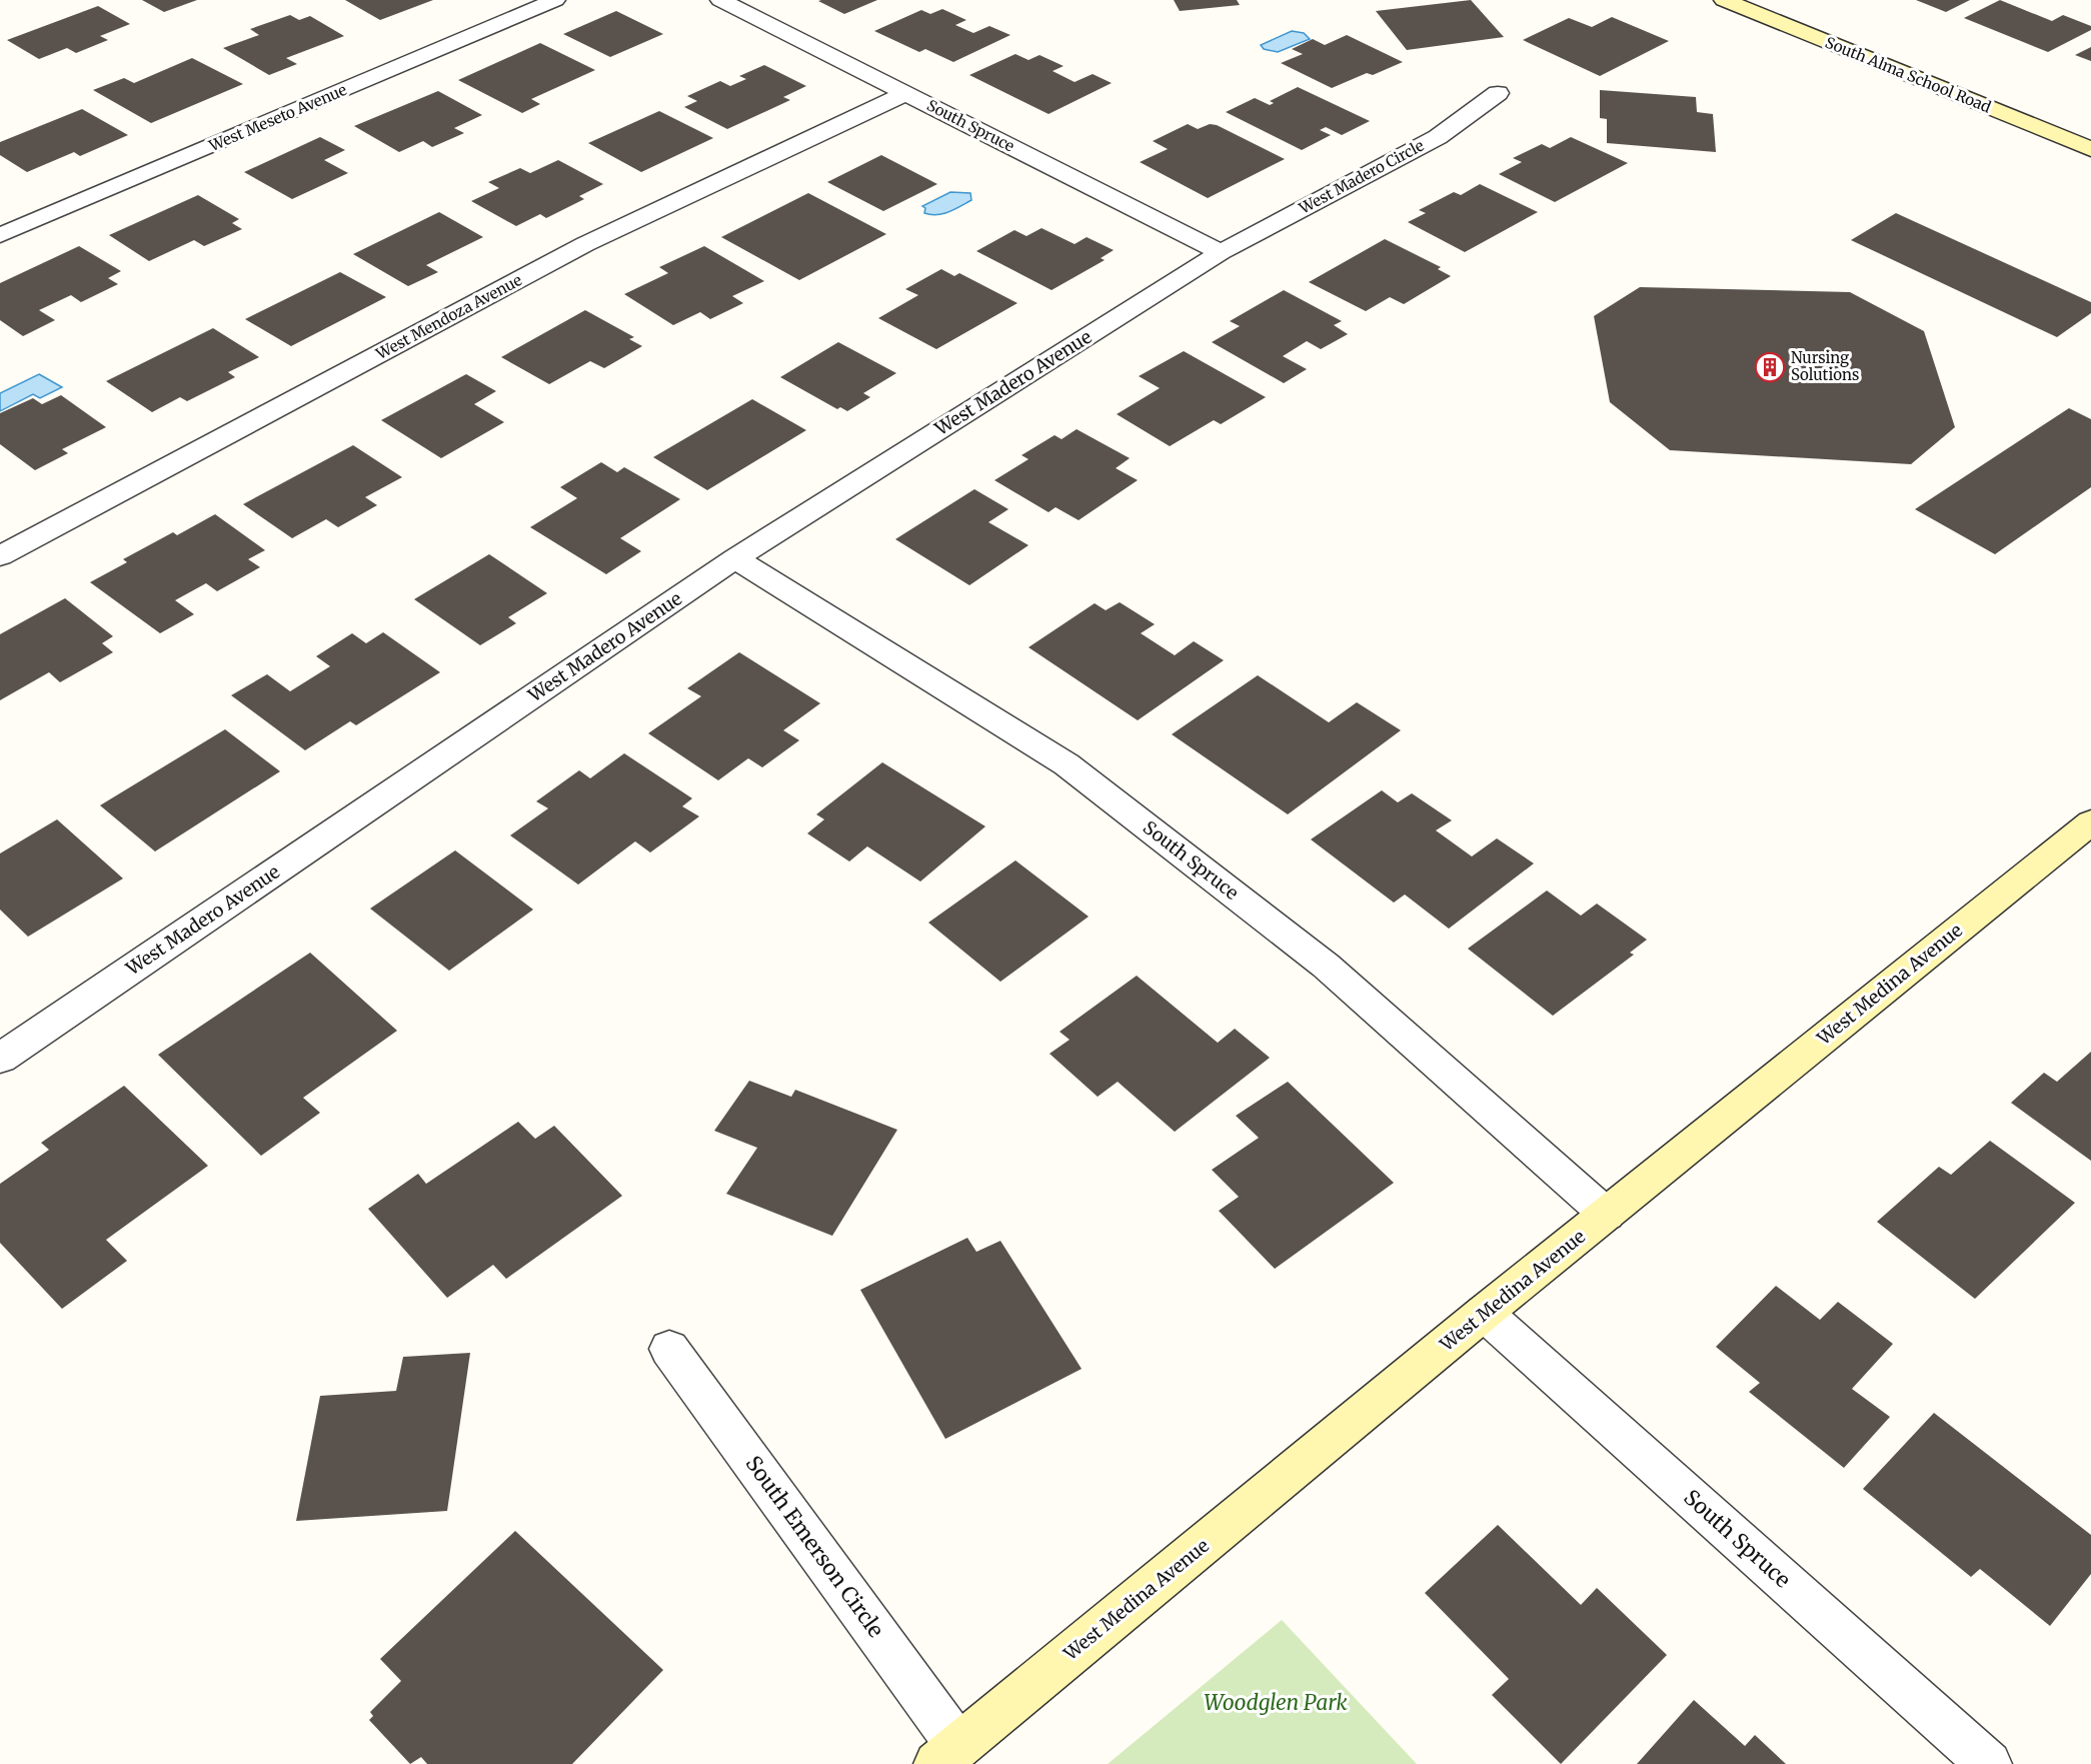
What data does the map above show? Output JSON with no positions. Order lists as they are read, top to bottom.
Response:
{
  "streets": {
    "street": [
      "South Alma School Road",
      "West Meseto Avenue",
      "South Spruce",
      "West Madero Circle",
      "West Mendoza Avenue",
      "West Madero Avenue",
      "West Medina Avenue",
      "South Emerson Circle"
    ]
  },
  "crossings": [
    ["South Spruce", "West Madero Circle"],
    ["South Spruce", "West Mendoza Avenue"],
    ["South Spruce", "West Madero Avenue"],
    ["South Spruce", "West Medina Avenue"],
    ["West Madero Circle", "West Madero Avenue"],
    ["West Medina Avenue", "South Emerson Circle"]
  ],
  "parks": ["Woodglen Park"],
  "places": {
    "building": ["Nursing Solutions"]
  }
}
